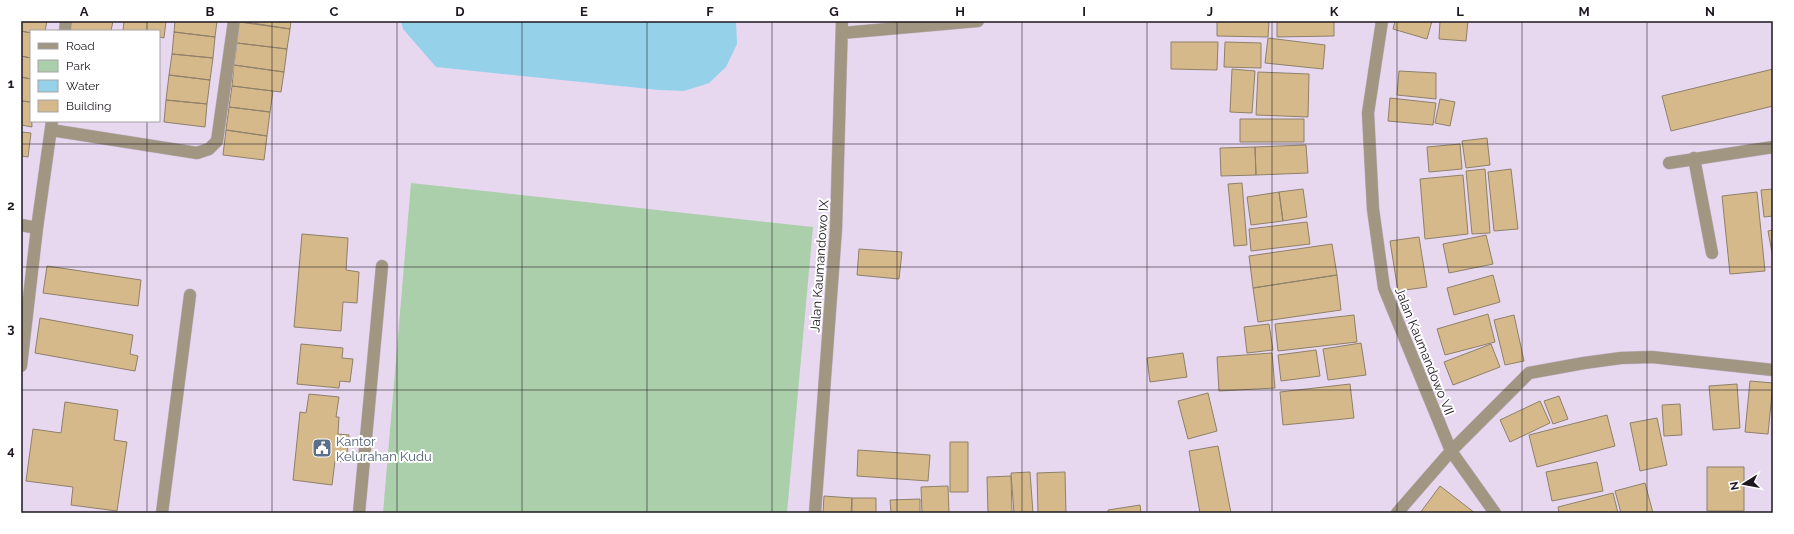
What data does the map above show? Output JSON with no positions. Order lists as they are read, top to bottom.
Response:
{
  "streets": {
    "street": ["Jalan Kaumandowo IX", "Jalan Kaumandowo VII"]
  },
  "places": {
    "public building": ["Kantor Kelurahan Kudu"]
  },
  "legend": [
    "Road",
    "Park",
    "Water",
    "Building"
  ],
  "north": "left",
  "grid": {
    "columns": [
      "A",
      "B",
      "C",
      "D",
      "E",
      "F",
      "G",
      "H",
      "I",
      "J",
      "K",
      "L",
      "M",
      "N"
    ],
    "rows": [
      "1",
      "2",
      "3",
      "4"
    ]
  }
}
